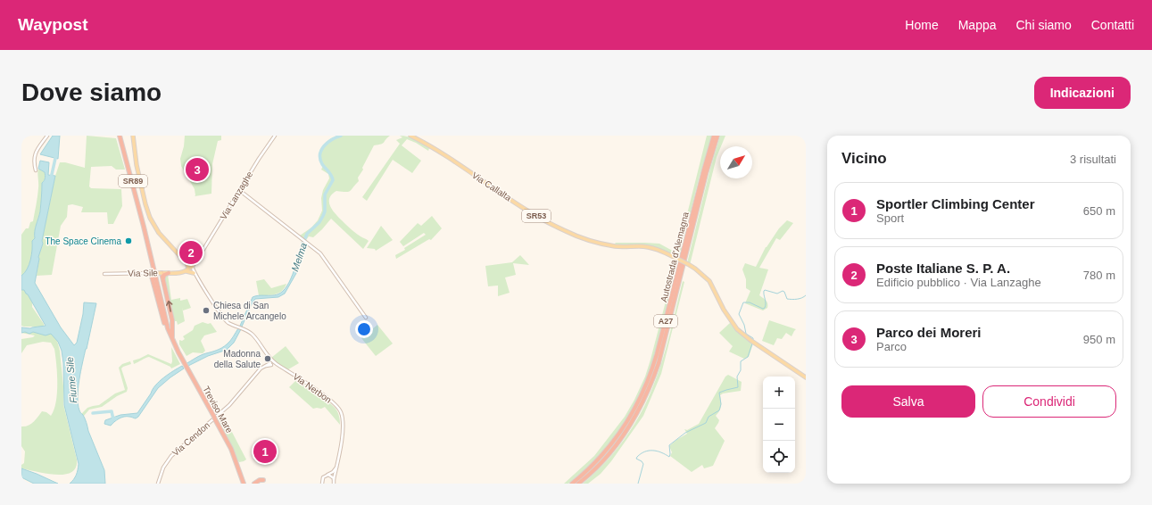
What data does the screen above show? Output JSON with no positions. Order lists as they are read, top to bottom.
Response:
{
  "streets": {
    "highway": [
      "SR89",
      "Autostrada d'Alemagna",
      "A27",
      "Treviso Mare"
    ],
    "main road": ["Via Callalta", "SR53", "Via Sile"],
    "street": ["Via Lanzaghe", "Via Nerbon", "Via Cendon"]
  },
  "crossings": [
    ["SR89", "Treviso Mare"],
    ["Via Nerbon", "Via Cendon"]
  ],
  "water": ["Melma", "Fiume Sile"],
  "places": ["The Space Cinema", "Chiesa di San Michele Arcangelo", "Madonna della Salute"],
  "north": "top right",
  "page": {
    "header": "Waypost",
    "nav": [
      "Home",
      "Mappa",
      "Chi siamo",
      "Contatti"
    ],
    "buttons": [
      "Indicazioni",
      ["Salva", "Condividi"]
    ],
    "title": "Dove siamo",
    "heading": ["Vicino", "3 risultati"],
    "pins": ["3", "2", "1"],
    "list": [
      {
        "mark": "1",
        "name": "Sportler Climbing Center",
        "note": "Sport",
        "value": "650 m"
      },
      {
        "mark": "2",
        "name": "Poste Italiane S. P. A.",
        "note": "Edificio pubblico · Via Lanzaghe",
        "value": "780 m"
      },
      {
        "mark": "3",
        "name": "Parco dei Moreri",
        "note": "Parco",
        "value": "950 m"
      }
    ],
    "map_buttons": ["+", "−"]
  }
}
